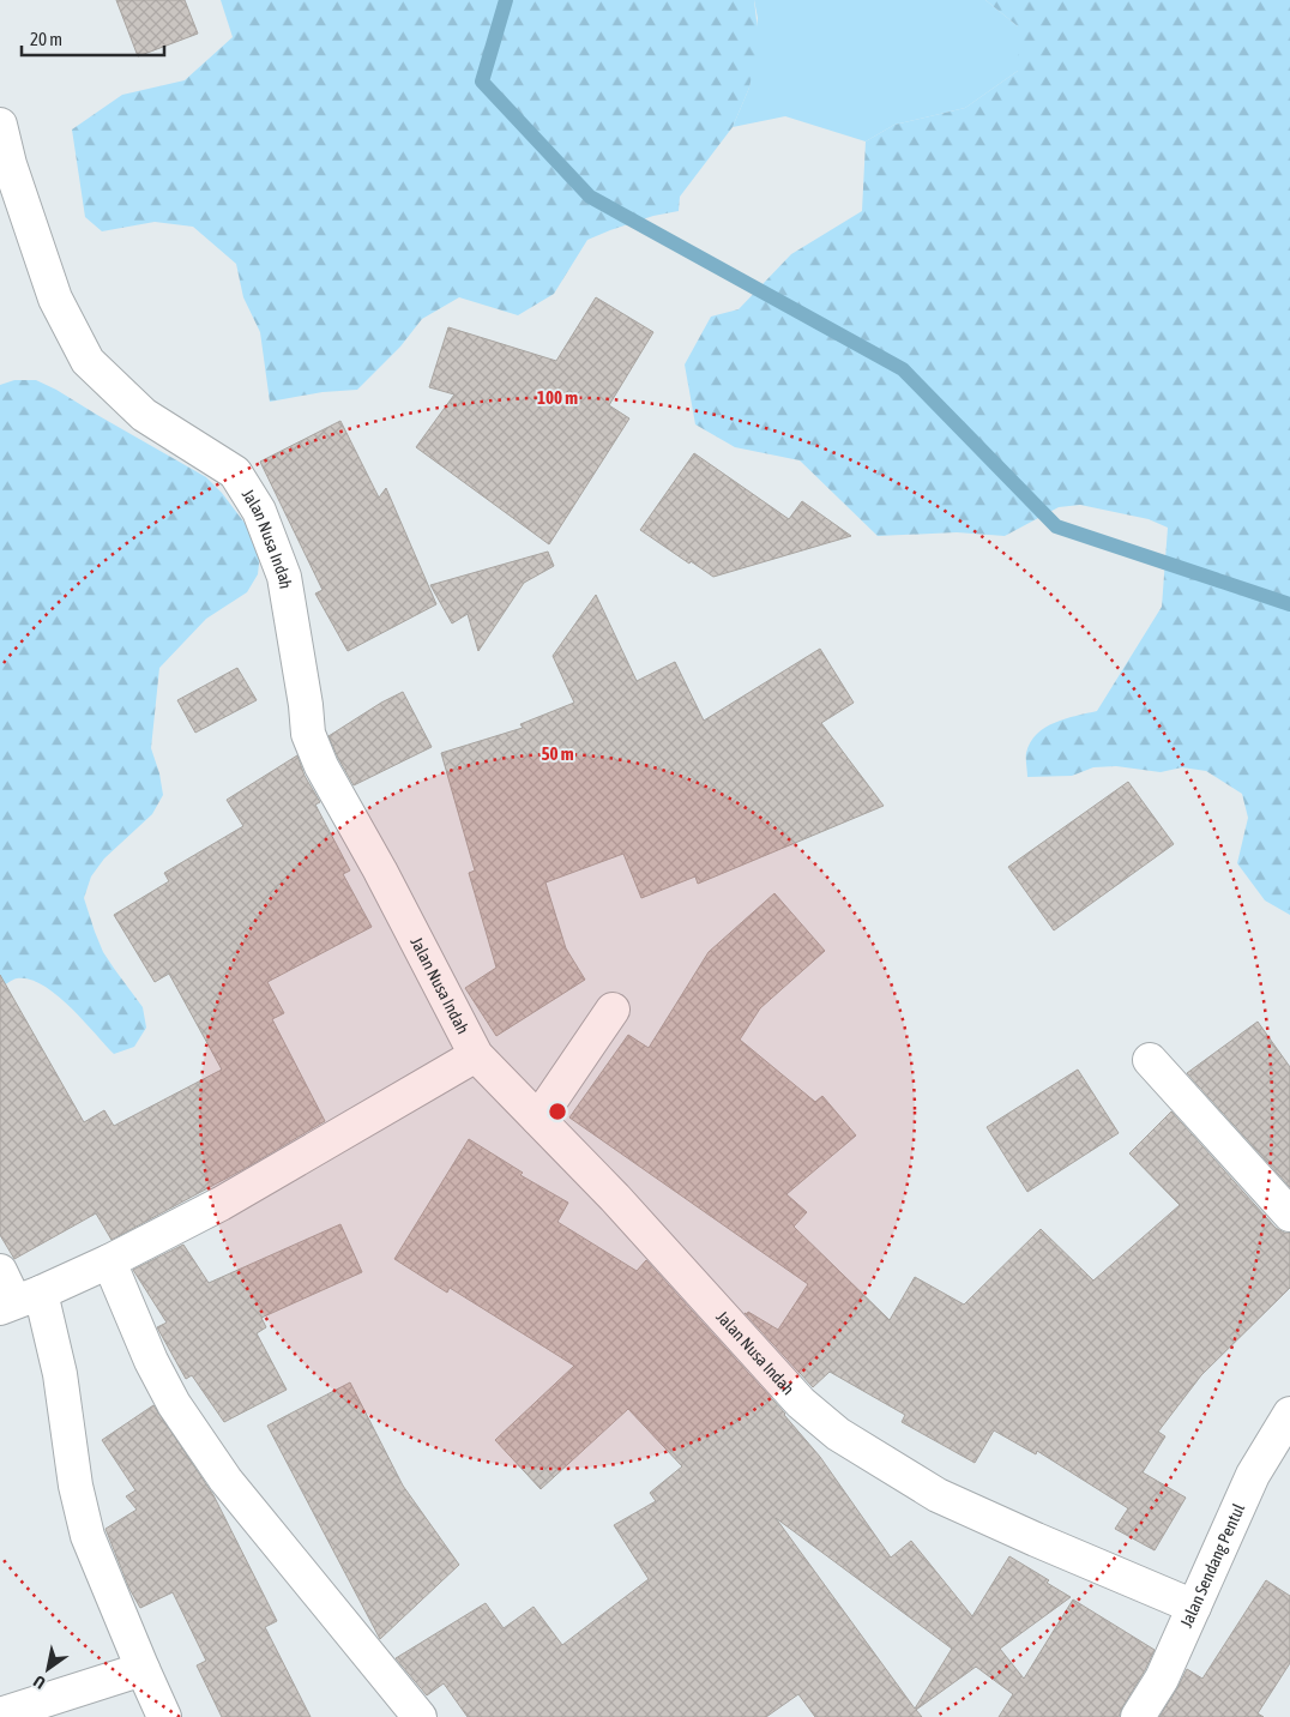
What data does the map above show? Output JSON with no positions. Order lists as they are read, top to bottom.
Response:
{
  "streets": {
    "street": ["Jalan Nusa Indah", "Jalan Sendang Pentul"]
  },
  "crossings": [
    ["Jalan Nusa Indah", "Jalan Sendang Pentul"]
  ],
  "scale_bar": "20 m",
  "north": "bottom left",
  "rings": ["100 m", "50 m"]
}
